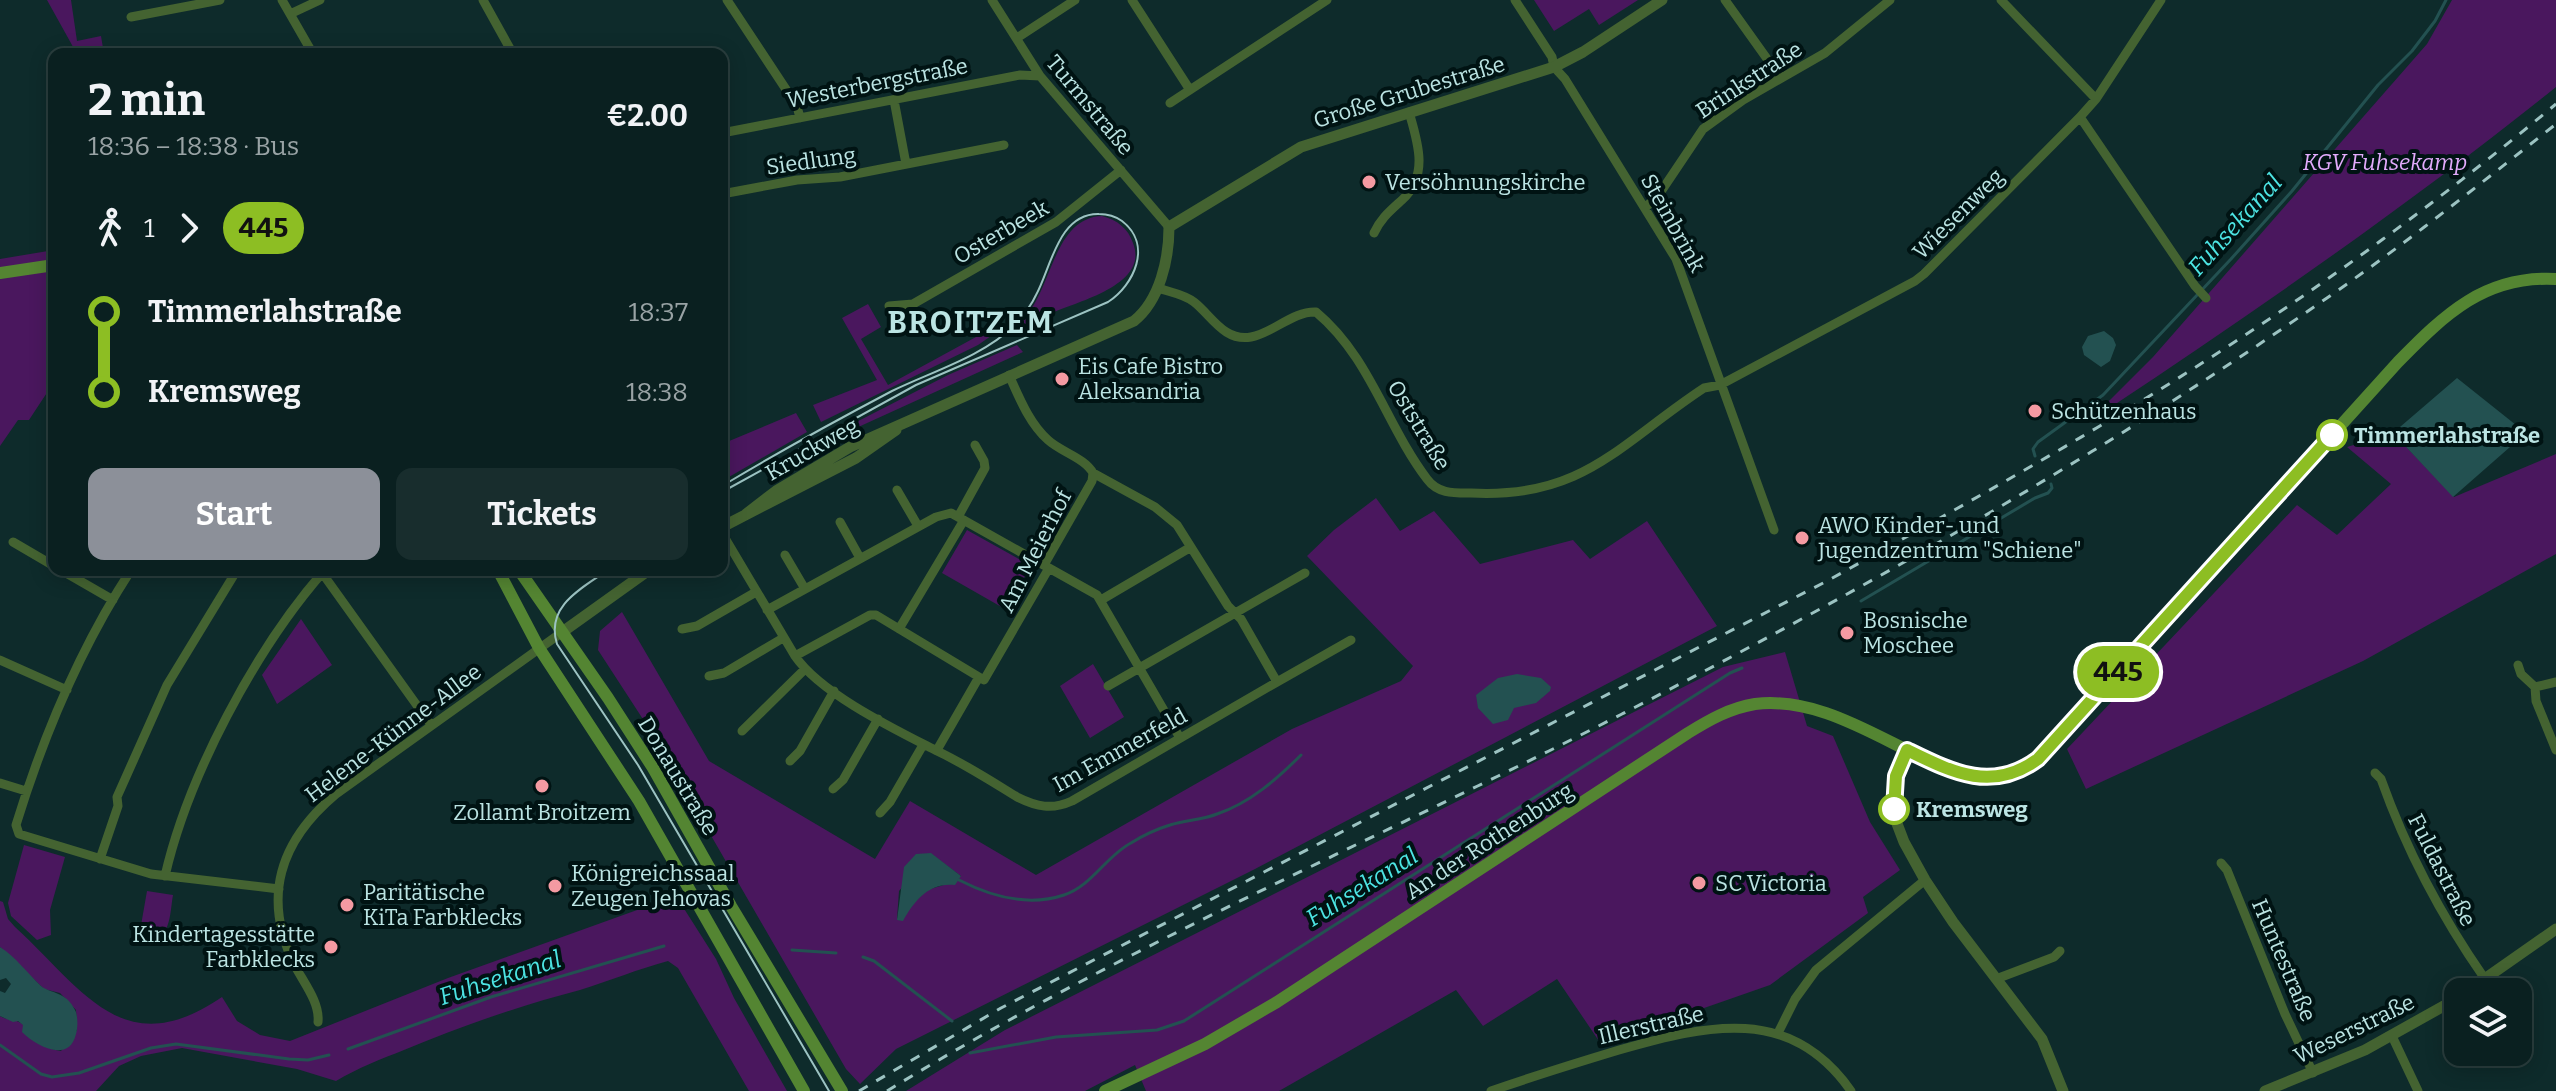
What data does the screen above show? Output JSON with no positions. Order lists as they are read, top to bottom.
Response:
{
  "streets": {
    "main road": ["Donaustraße", "An der Rothenburg"],
    "street": [
      "Brinkstraße",
      "Westerbergstraße",
      "Große Grubestraße",
      "Turmstraße",
      "Siedlung",
      "Wiesenweg",
      "Steinbrink",
      "Osterbeek",
      "Oststraße",
      "Kruckweg",
      "Am Meierhof",
      "Helene-Künne-Allee",
      "Im Emmerfeld",
      "Fuldastraße",
      "Huntestraße",
      "Illerstraße",
      "Weserstraße"
    ]
  },
  "crossings": [
    ["Brinkstraße", "Steinbrink"],
    ["Westerbergstraße", "Turmstraße"],
    ["Große Grubestraße", "Turmstraße"],
    ["Große Grubestraße", "Steinbrink"],
    ["Große Grubestraße", "Kruckweg"],
    ["Turmstraße", "Osterbeek"],
    ["Turmstraße", "Kruckweg"],
    ["Wiesenweg", "Steinbrink"],
    ["Wiesenweg", "Oststraße"],
    ["Steinbrink", "Oststraße"],
    ["Oststraße", "Kruckweg"],
    ["Kruckweg", "Am Meierhof"],
    ["Am Meierhof", "Im Emmerfeld"],
    ["Helene-Künne-Allee", "Donaustraße"],
    ["Huntestraße", "Weserstraße"]
  ],
  "districts": ["BROITZEM"],
  "water": ["Fuhsekanal"],
  "parks": ["KGV Fuhsekamp"],
  "places": [
    "Versöhnungskirche",
    "Eis Cafe Bistro Aleksandria",
    "Schützenhaus",
    "Timmerlahstraße",
    "AWO Kinder- und Jugendzentrum \"Schiene\"",
    "Bosnische Moschee",
    "Zollamt Broitzem",
    "Kremsweg",
    "SC Victoria",
    "Königreichssaal Zeugen Jehovas",
    "Paritätische KiTa Farbklecks",
    "Kindertagesstätte Farbklecks"
  ],
  "lines": ["bus line 445"],
  "page": {
    "on_map": "445",
    "heading": ["2 min", "18:36 – 18:38 · Bus", "€2.00"],
    "legs": ["1", "445"],
    "list": [
      {
        "name": "Timmerlahstraße",
        "value": "18:37"
      },
      {
        "name": "Kremsweg",
        "value": "18:38"
      }
    ],
    "buttons": ["Start", "Tickets"]
  }
}
